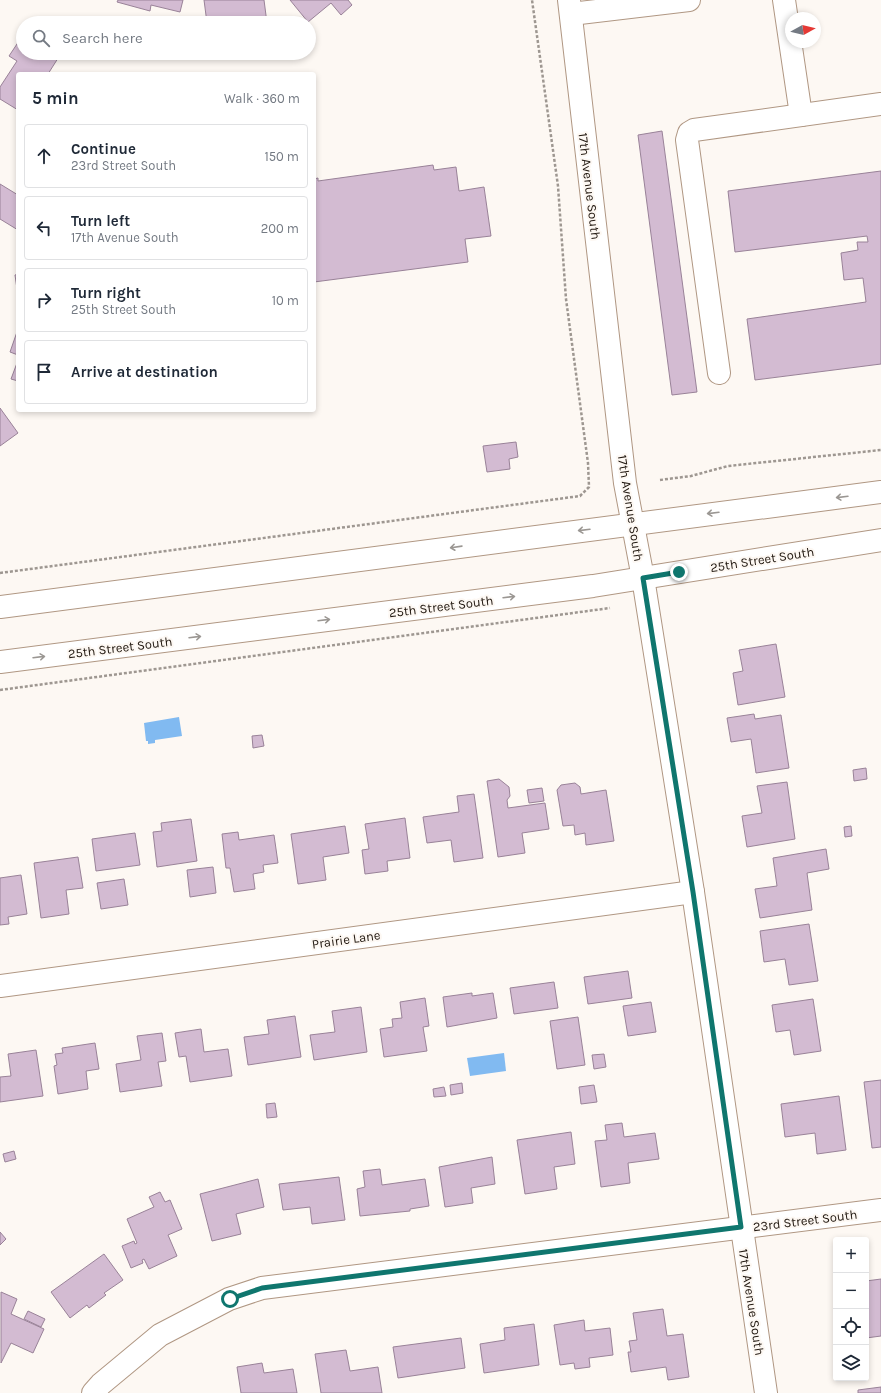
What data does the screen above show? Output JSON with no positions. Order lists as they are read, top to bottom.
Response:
{
  "streets": {
    "street": [
      "17th Avenue South",
      "25th Street South",
      "Prairie Lane",
      "23rd Street South"
    ]
  },
  "crossings": [
    ["17th Avenue South", "25th Street South"],
    ["17th Avenue South", "Prairie Lane"],
    ["17th Avenue South", "23rd Street South"]
  ],
  "north": "right",
  "page": {
    "search": "Search here",
    "heading": ["5 min", "Walk · 360 m"],
    "list": [
      ["Continue", "23rd Street South", "150 m"],
      ["Turn left", "17th Avenue South", "200 m"],
      ["Turn right", "25th Street South", "10 m"],
      "Arrive at destination"
    ],
    "map_buttons": ["+", "−"]
  }
}
